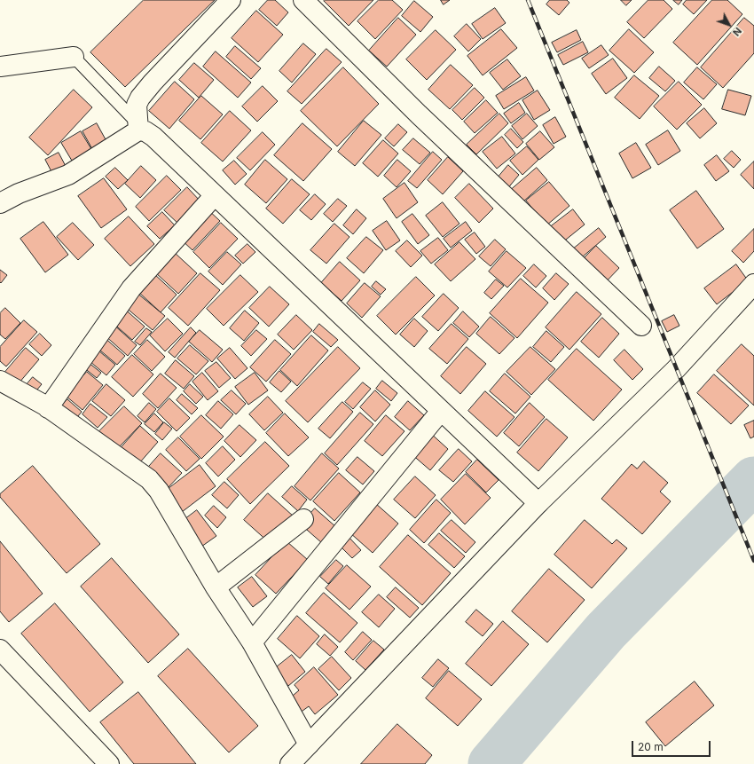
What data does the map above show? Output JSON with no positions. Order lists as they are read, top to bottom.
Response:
{
  "scale_bar": "20 m",
  "north": "bottom right"
}
